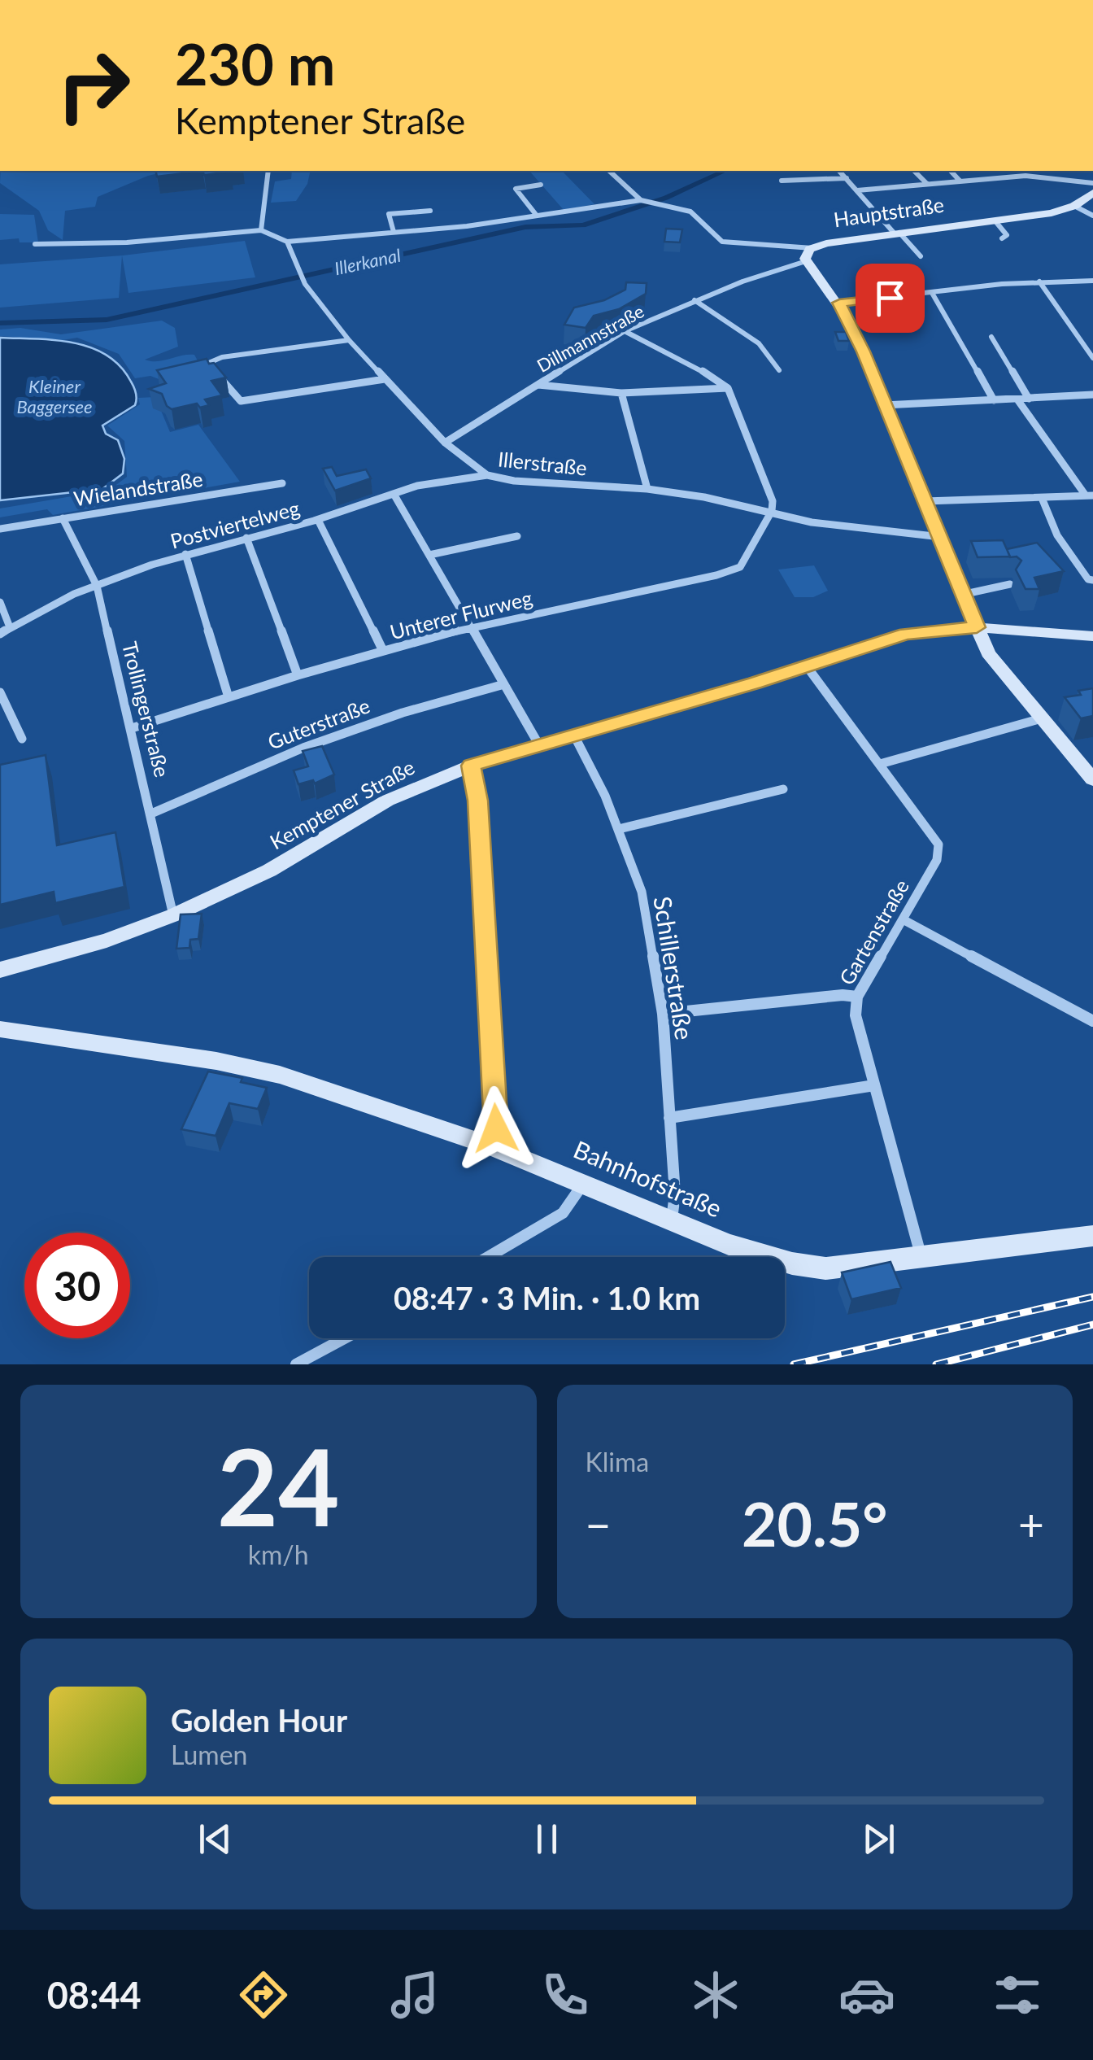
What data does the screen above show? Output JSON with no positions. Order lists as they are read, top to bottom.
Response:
{
  "streets": {
    "main road": ["Hauptstraße", "Kemptener Straße", "Bahnhofstraße"],
    "street": [
      "Dillmannstraße",
      "Illerstraße",
      "Wielandstraße",
      "Postviertelweg",
      "Unterer Flurweg",
      "Trollingerstraße",
      "Guterstraße",
      "Gartenstraße",
      "Schillerstraße"
    ]
  },
  "crossings": [
    ["Hauptstraße", "Dillmannstraße"],
    ["Dillmannstraße", "Illerstraße"],
    ["Illerstraße", "Postviertelweg"],
    ["Illerstraße", "Unterer Flurweg"],
    ["Wielandstraße", "Trollingerstraße"],
    ["Postviertelweg", "Trollingerstraße"],
    ["Unterer Flurweg", "Trollingerstraße"],
    ["Trollingerstraße", "Guterstraße"],
    ["Trollingerstraße", "Kemptener Straße"],
    ["Kemptener Straße", "Gartenstraße"],
    ["Kemptener Straße", "Schillerstraße"],
    ["Gartenstraße", "Bahnhofstraße"],
    ["Schillerstraße", "Bahnhofstraße"]
  ],
  "water": ["Illerkanal", "Kleiner Baggersee"],
  "page": {
    "turn": ["230 m", "Kemptener Straße"],
    "limit": "30",
    "trip": "08:47 · 3 Min. · 1.0 km",
    "tile": [
      ["24", "km/h"],
      "Klima"
    ],
    "heat": ["−", "20.5°", "+"],
    "song": ["Golden Hour", "Lumen"],
    "tabs": "08:44"
  }
}
